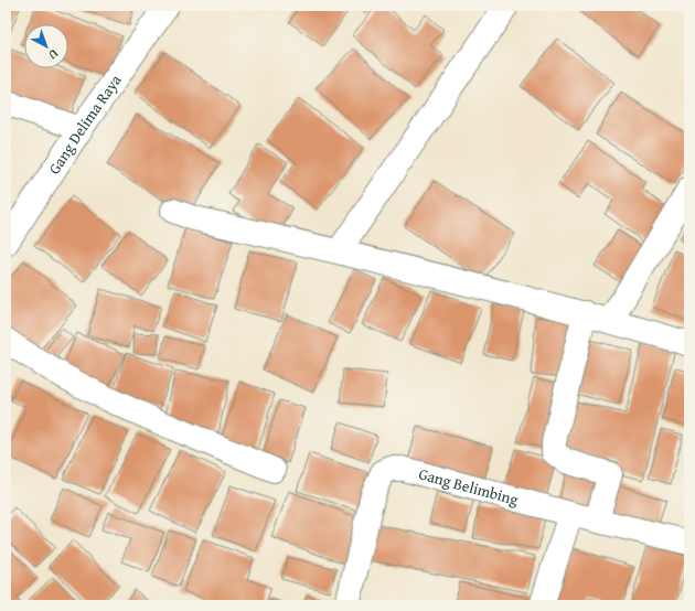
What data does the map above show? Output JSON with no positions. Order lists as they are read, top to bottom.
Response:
{
  "streets": {
    "street": ["Gang Delima Raya", "Gang Belimbing"]
  },
  "north": "bottom right"
}
